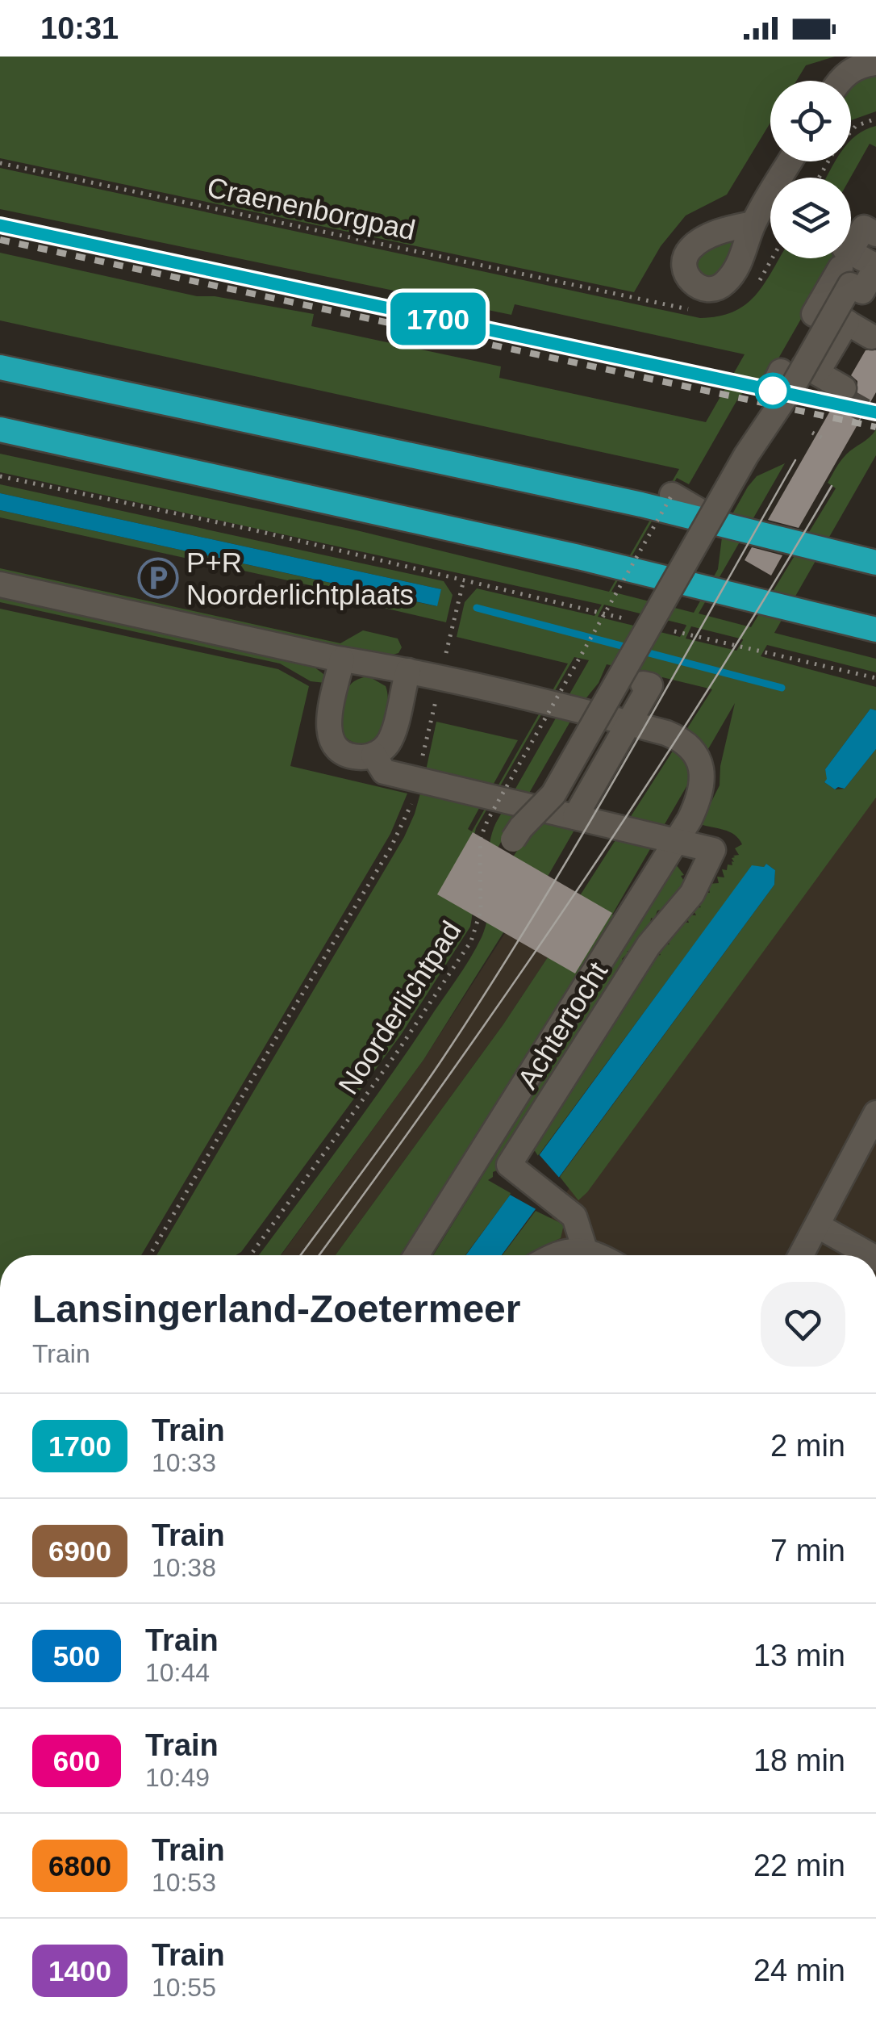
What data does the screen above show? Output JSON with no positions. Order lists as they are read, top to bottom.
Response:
{
  "streets": {
    "street": ["Achtertocht"],
    "path": ["Craenenborgpad", "Noorderlichtpad"]
  },
  "places": {
    "parking": ["P+R Noorderlichtplaats"]
  },
  "page": {
    "status": "10:31",
    "on_map": "1700",
    "heading": ["Lansingerland-Zoetermeer", "Train"],
    "list": [
      {
        "mark": "1700",
        "name": "Train",
        "note": "10:33",
        "value": "2 min"
      },
      {
        "mark": "6900",
        "name": "Train",
        "note": "10:38",
        "value": "7 min"
      },
      {
        "mark": "500",
        "name": "Train",
        "note": "10:44",
        "value": "13 min"
      },
      {
        "mark": "600",
        "name": "Train",
        "note": "10:49",
        "value": "18 min"
      },
      {
        "mark": "6800",
        "name": "Train",
        "note": "10:53",
        "value": "22 min"
      },
      {
        "mark": "1400",
        "name": "Train",
        "note": "10:55",
        "value": "24 min"
      }
    ]
  }
}
